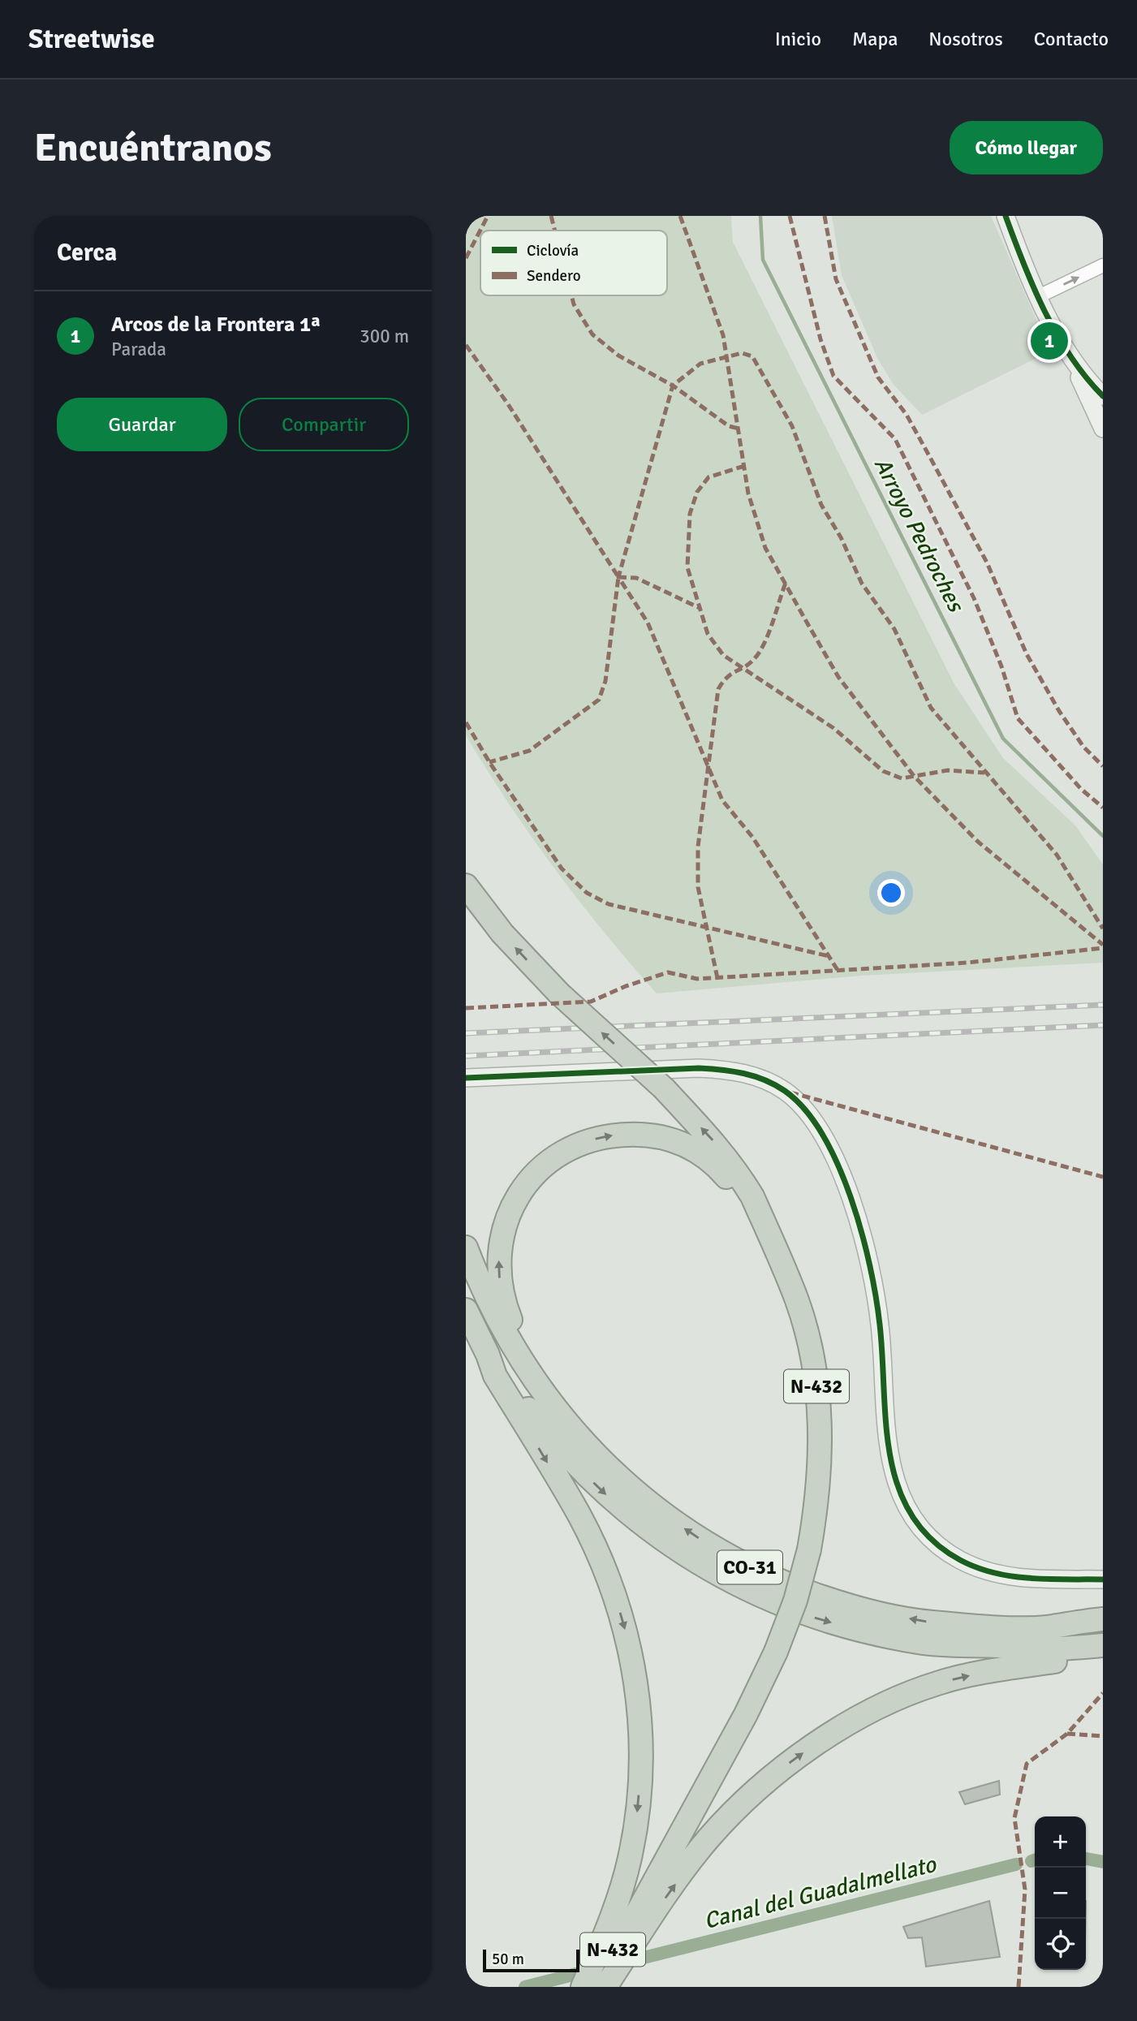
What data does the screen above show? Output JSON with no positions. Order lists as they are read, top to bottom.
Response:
{
  "streets": {
    "highway": ["N-432", "CO-31"]
  },
  "water": ["Arroyo Pedroches", "Canal del Guadalmellato"],
  "legend": ["Ciclovía", "Sendero"],
  "scale_bar": "50 m",
  "page": {
    "header": "Streetwise",
    "nav": [
      "Inicio",
      "Mapa",
      "Nosotros",
      "Contacto"
    ],
    "buttons": [
      "Cómo llegar",
      ["Guardar", "Compartir"]
    ],
    "title": "Encuéntranos",
    "heading": "Cerca",
    "list": [
      {
        "mark": "1",
        "name": "Arcos de la Frontera 1ª",
        "note": "Parada",
        "value": "300 m"
      }
    ],
    "pins": "1",
    "map_buttons": ["+", "−"],
    "scale": "50 m"
  }
}
